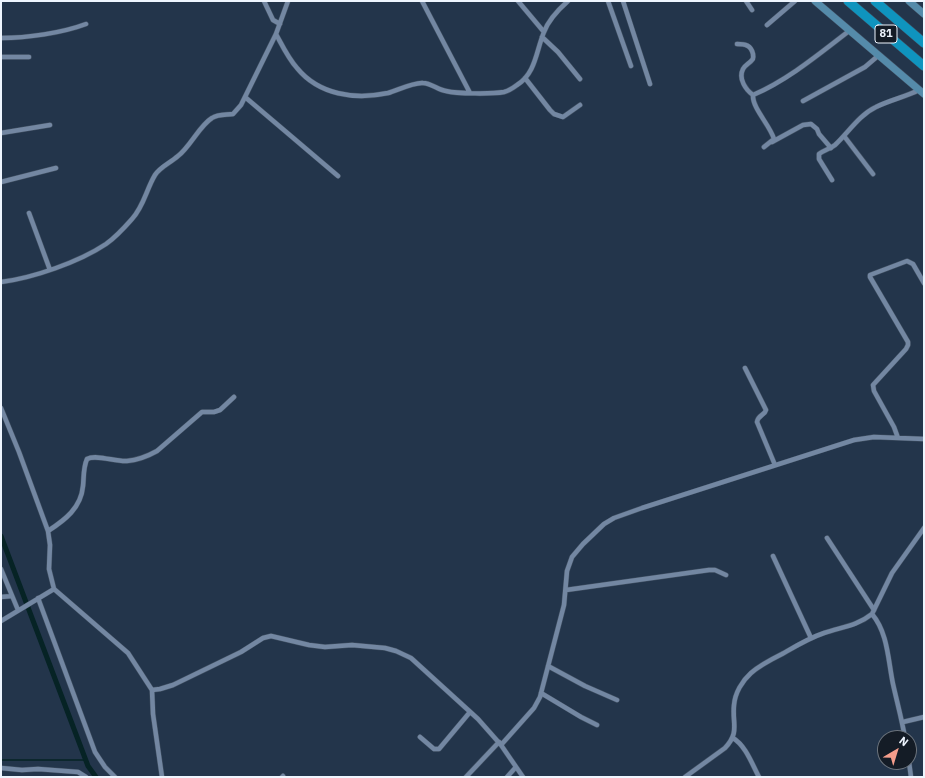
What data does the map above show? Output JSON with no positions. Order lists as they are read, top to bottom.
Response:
{
  "streets": {
    "highway": ["81"]
  },
  "north": "top right"
}
